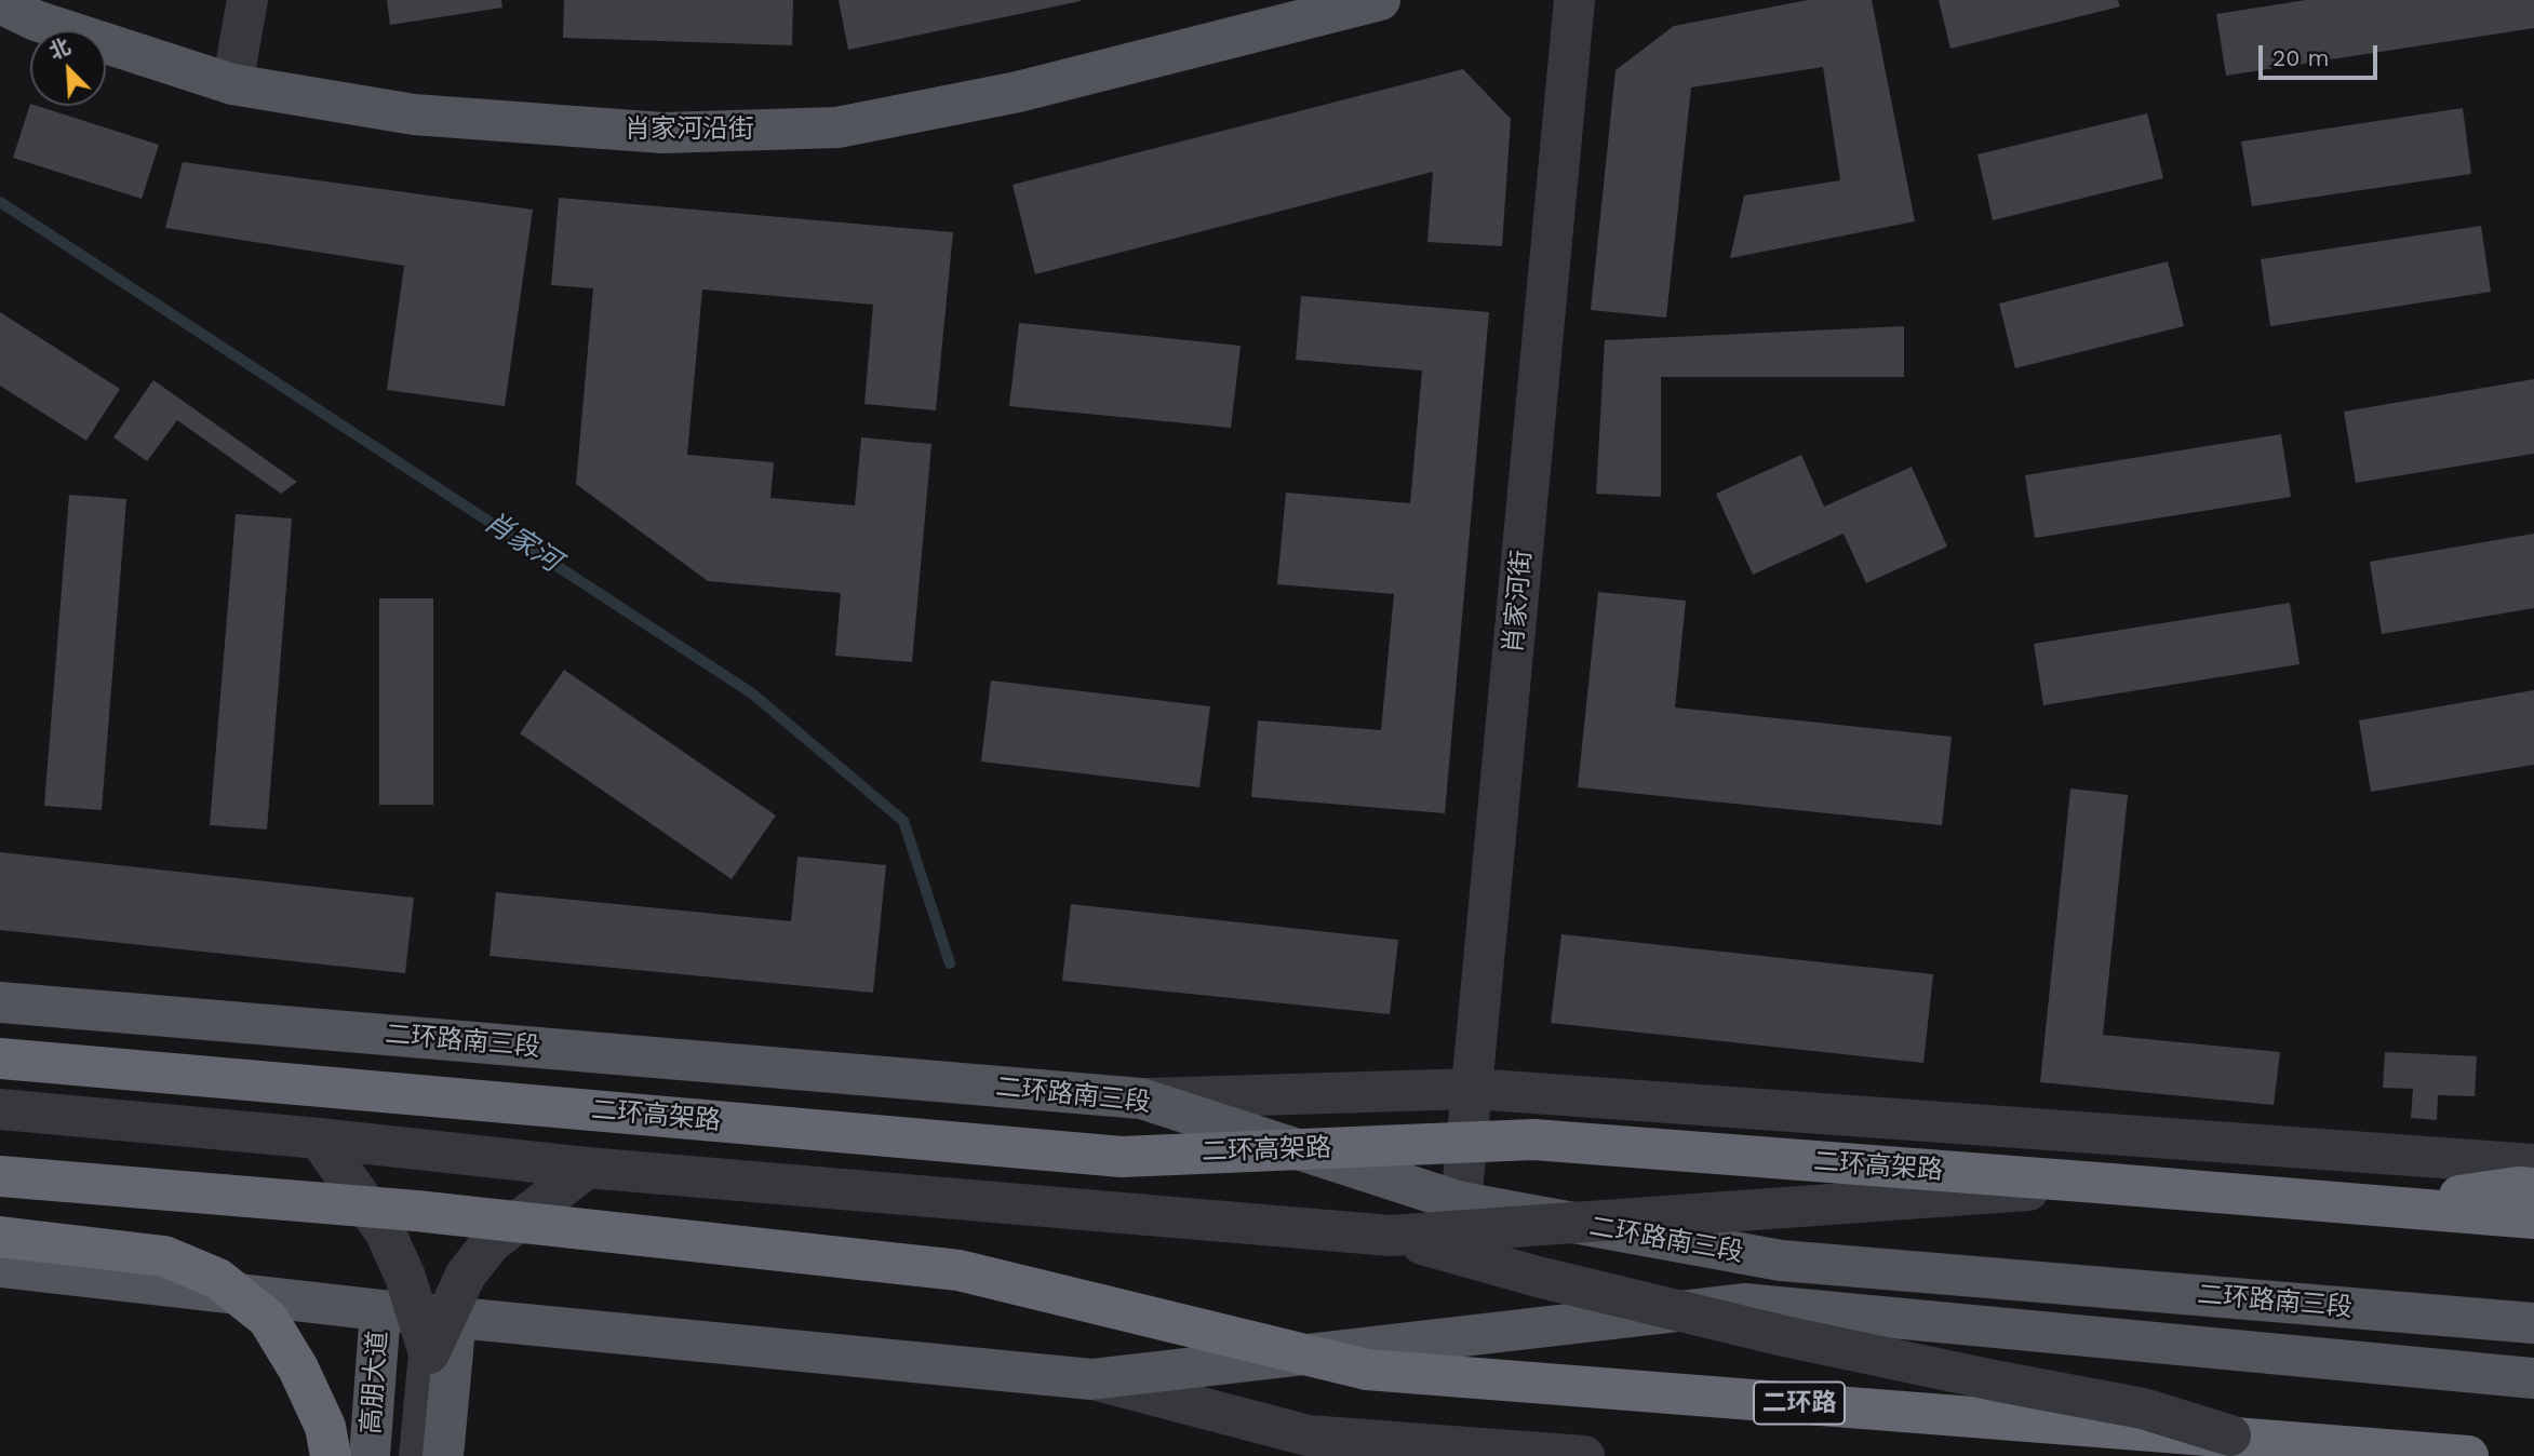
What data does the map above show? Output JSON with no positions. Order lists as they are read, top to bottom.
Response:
{
  "streets": {
    "highway": ["二环高架路", "二环路"],
    "main road": ["肖家河沿街", "二环路南三段", "高朋大道"],
    "street": ["肖家河街"]
  },
  "crossings": [
    ["肖家河街", "二环路南三段"],
    ["二环路南三段", "高朋大道"]
  ],
  "water": ["肖家河"],
  "scale_bar": "20 m",
  "north": "top left"
}
